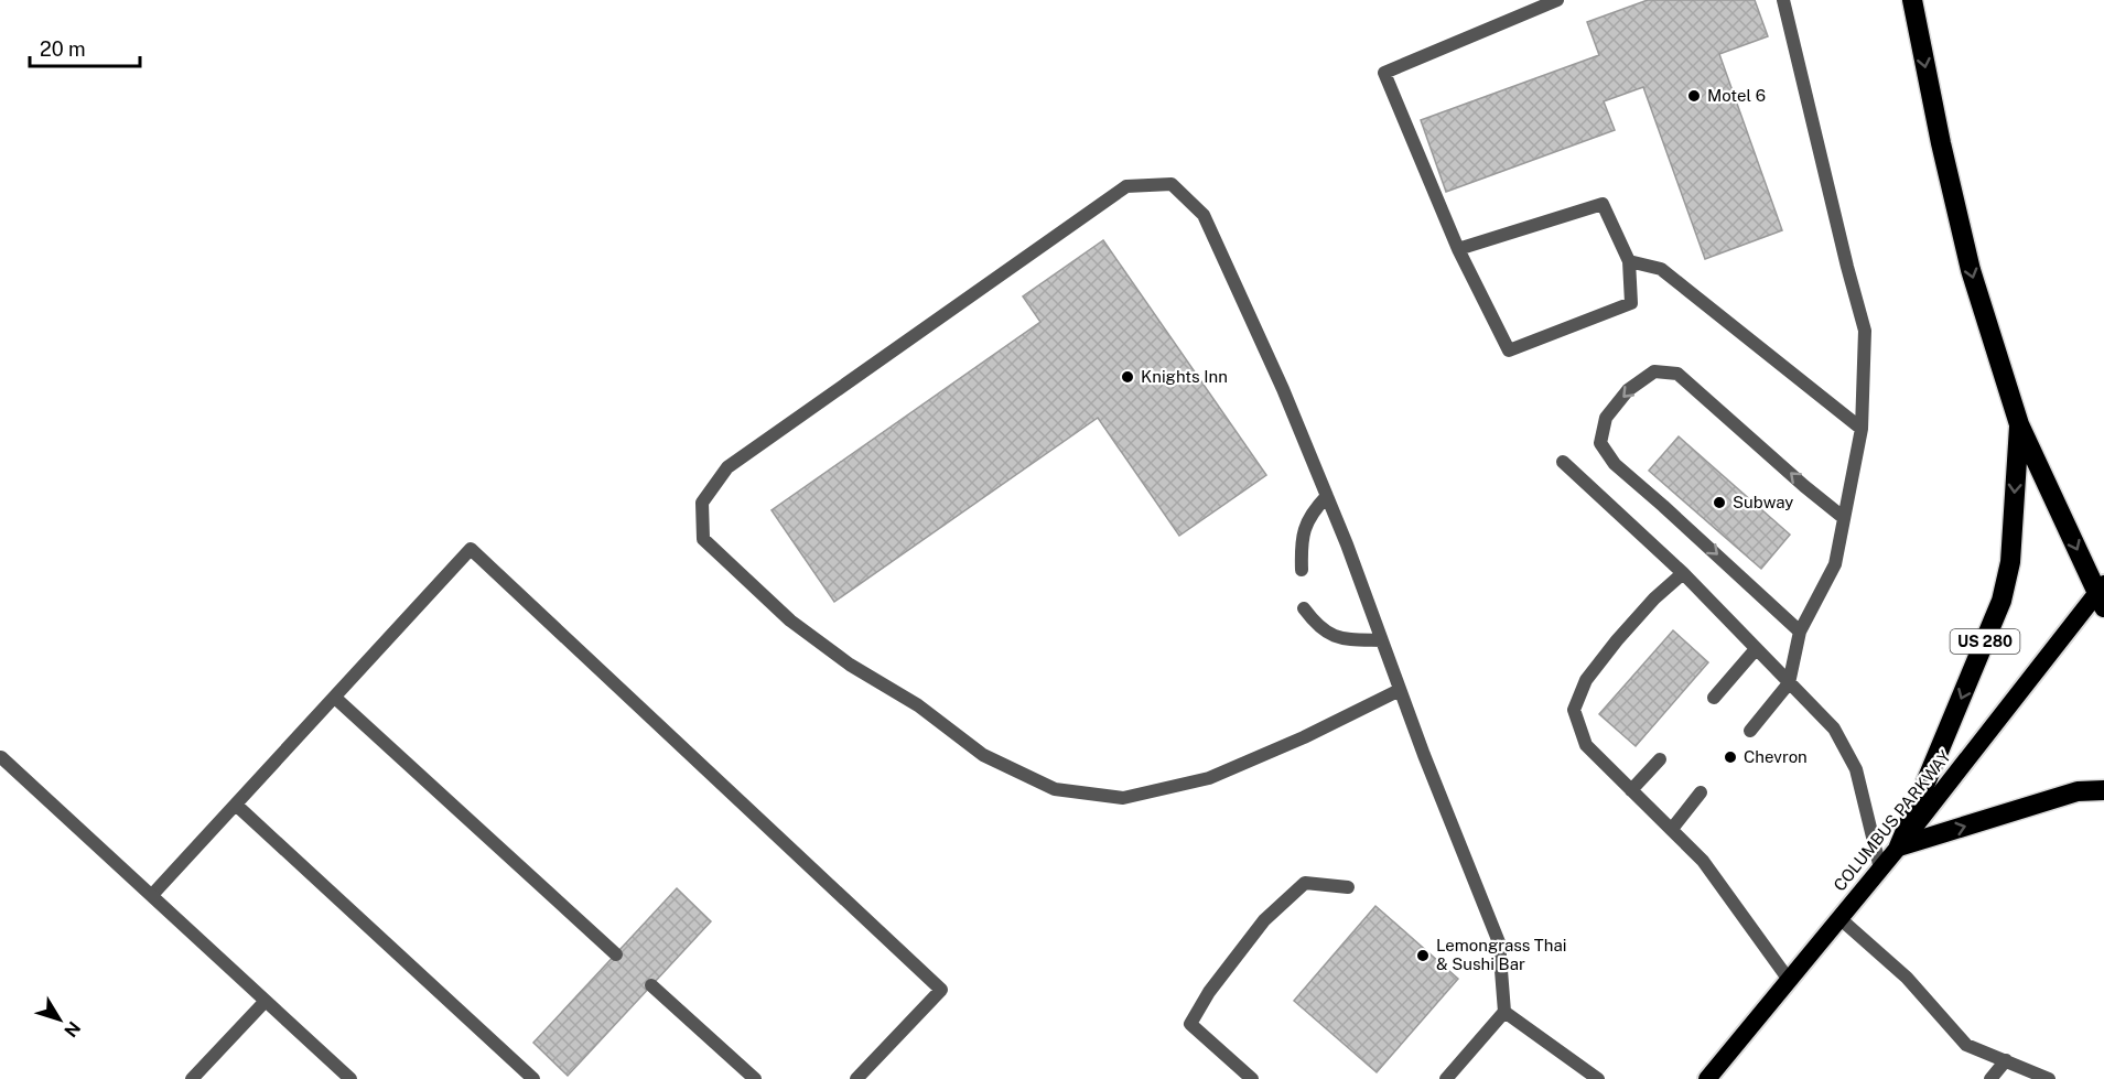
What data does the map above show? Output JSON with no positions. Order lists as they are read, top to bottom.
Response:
{
  "streets": {
    "highway": ["US 280", "COLUMBUS PARKWAY"]
  },
  "crossings": [
    ["US 280", "COLUMBUS PARKWAY"]
  ],
  "places": [
    "Motel 6",
    "Knights Inn",
    "Subway",
    "Chevron",
    "Lemongrass Thai & Sushi Bar"
  ],
  "scale_bar": "20 m",
  "north": "bottom right"
}
